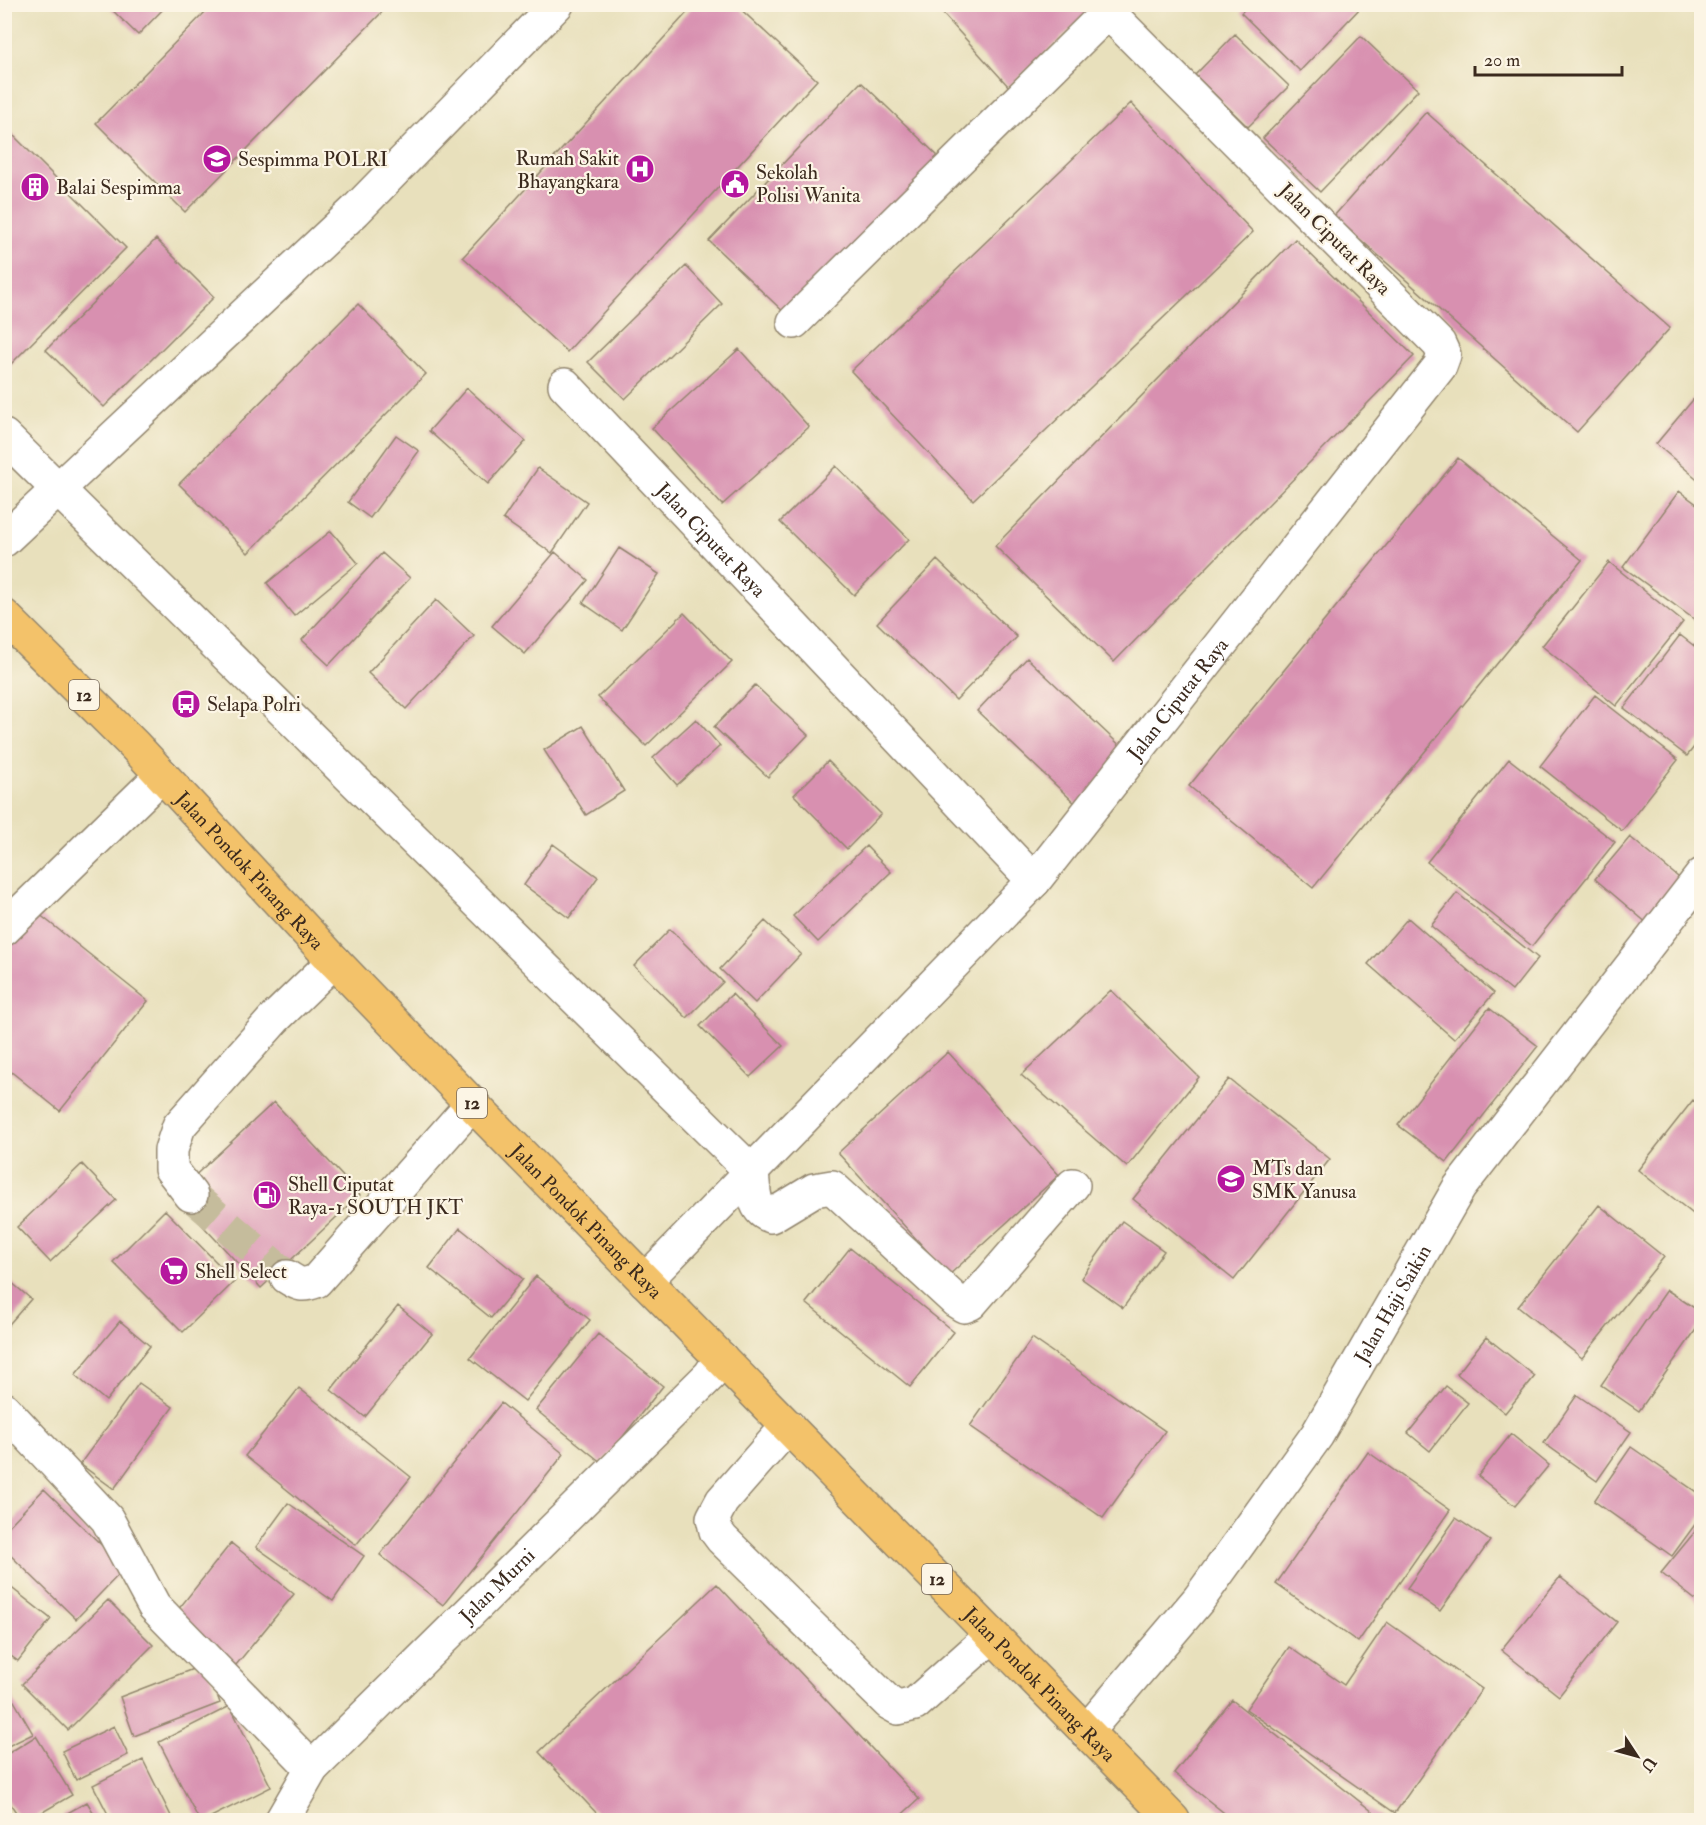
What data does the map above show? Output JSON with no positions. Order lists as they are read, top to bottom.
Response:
{
  "streets": {
    "highway": ["12", "Jalan Pondok Pinang Raya"],
    "street": ["Jalan Ciputat Raya", "Jalan Haji Saikin", "Jalan Murni"]
  },
  "crossings": [
    ["Jalan Pondok Pinang Raya", "Jalan Haji Saikin"],
    ["Jalan Pondok Pinang Raya", "Jalan Murni"]
  ],
  "places": {
    "school or university": ["Sespimma POLRI", "MTs dan SMK Yanusa"],
    "hospital": ["Rumah Sakit Bhayangkara"],
    "public building": ["Sekolah Polisi Wanita"],
    "building": ["Balai Sespimma"],
    "bus stop": ["Selapa Polri"],
    "fuel station": ["Shell Ciputat Raya-1 SOUTH JKT"],
    "supermarket": ["Shell Select"]
  },
  "scale_bar": "20 m",
  "north": "bottom right"
}
